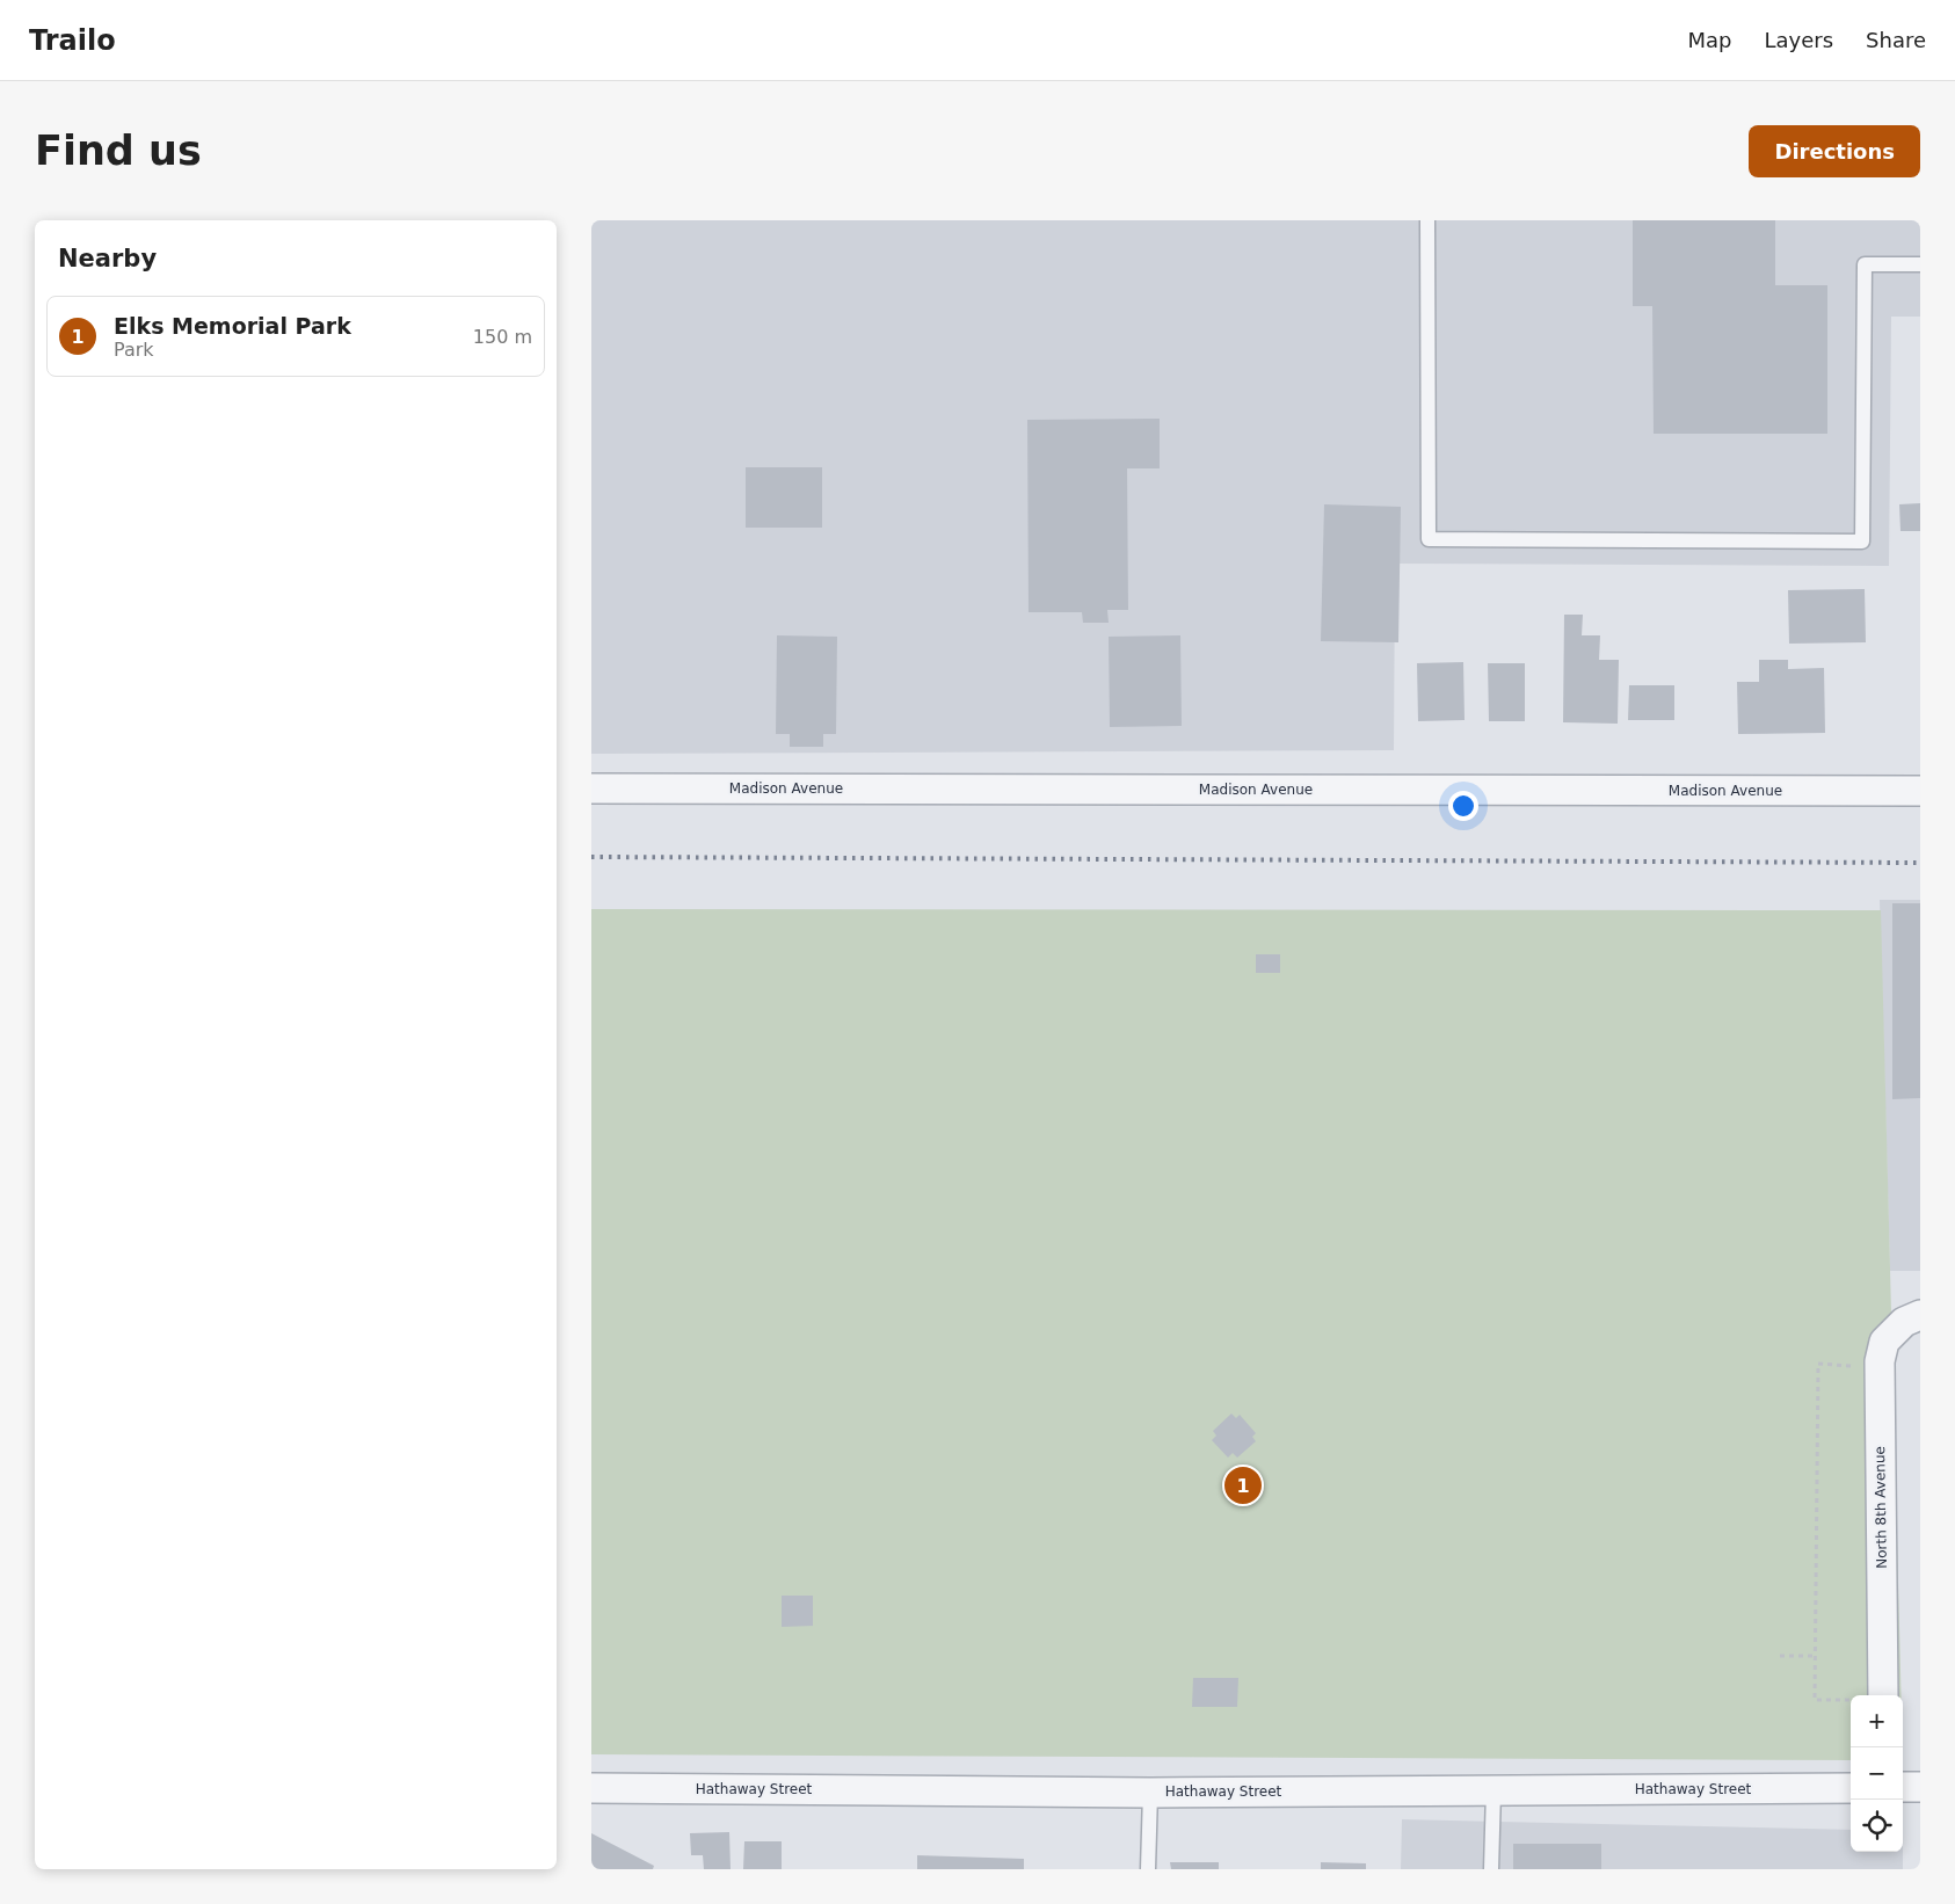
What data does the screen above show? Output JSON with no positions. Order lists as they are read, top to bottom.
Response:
{
  "streets": {
    "street": ["Madison Avenue", "North 8th Avenue", "Hathaway Street"]
  },
  "page": {
    "header": "Trailo",
    "nav": ["Map", "Layers", "Share"],
    "buttons": "Directions",
    "title": "Find us",
    "heading": "Nearby",
    "list": [
      {
        "mark": "1",
        "name": "Elks Memorial Park",
        "note": "Park",
        "value": "150 m"
      }
    ],
    "pins": "1",
    "map_buttons": ["+", "−"]
  }
}
